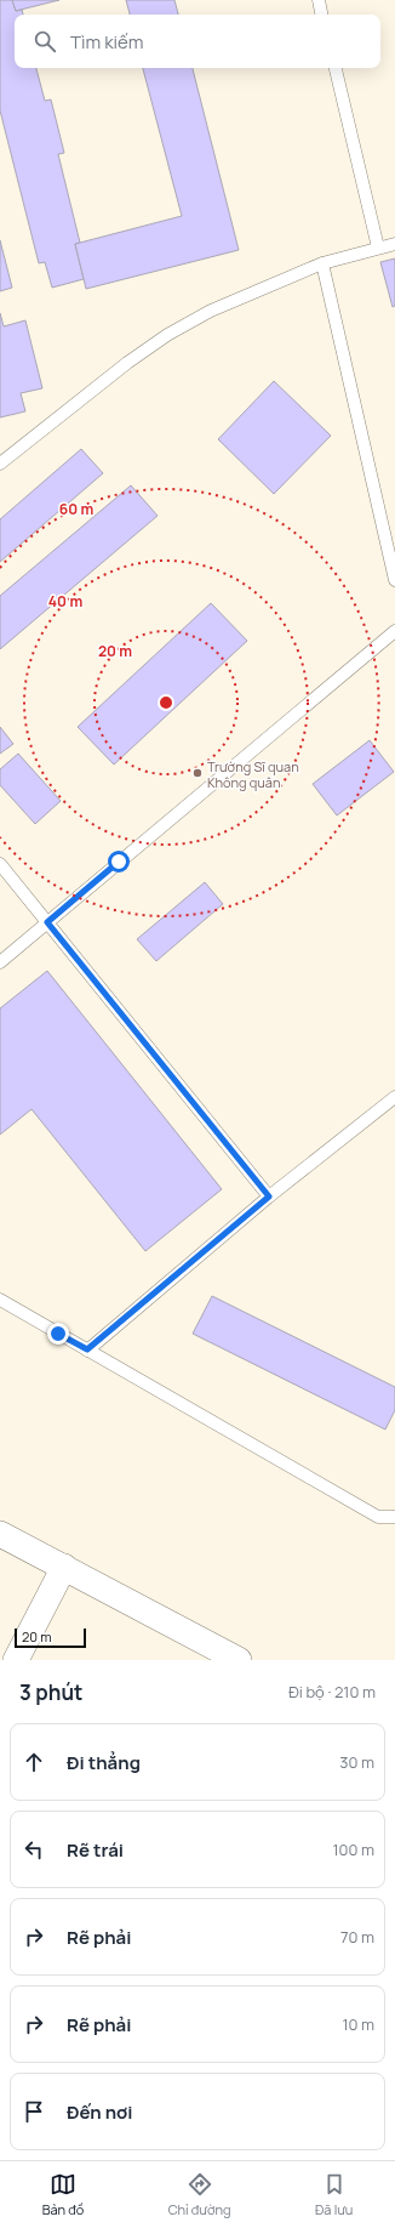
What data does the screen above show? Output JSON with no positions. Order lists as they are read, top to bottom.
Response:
{
  "places": ["Trường Sĩ quan Không quân"],
  "scale_bar": "20 m",
  "page": {
    "search": "Tìm kiếm",
    "scale": "20 m",
    "heading": ["3 phút", "Đi bộ · 210 m"],
    "list": [
      ["Đi thẳng", "30 m"],
      ["Rẽ trái", "100 m"],
      ["Rẽ phải", "70 m"],
      ["Rẽ phải", "10 m"],
      "Đến nơi"
    ],
    "nav": ["Bản đồ", "Chỉ đường", "Đã lưu"]
  },
  "rings": ["60 m", "40 m", "20 m"]
}
